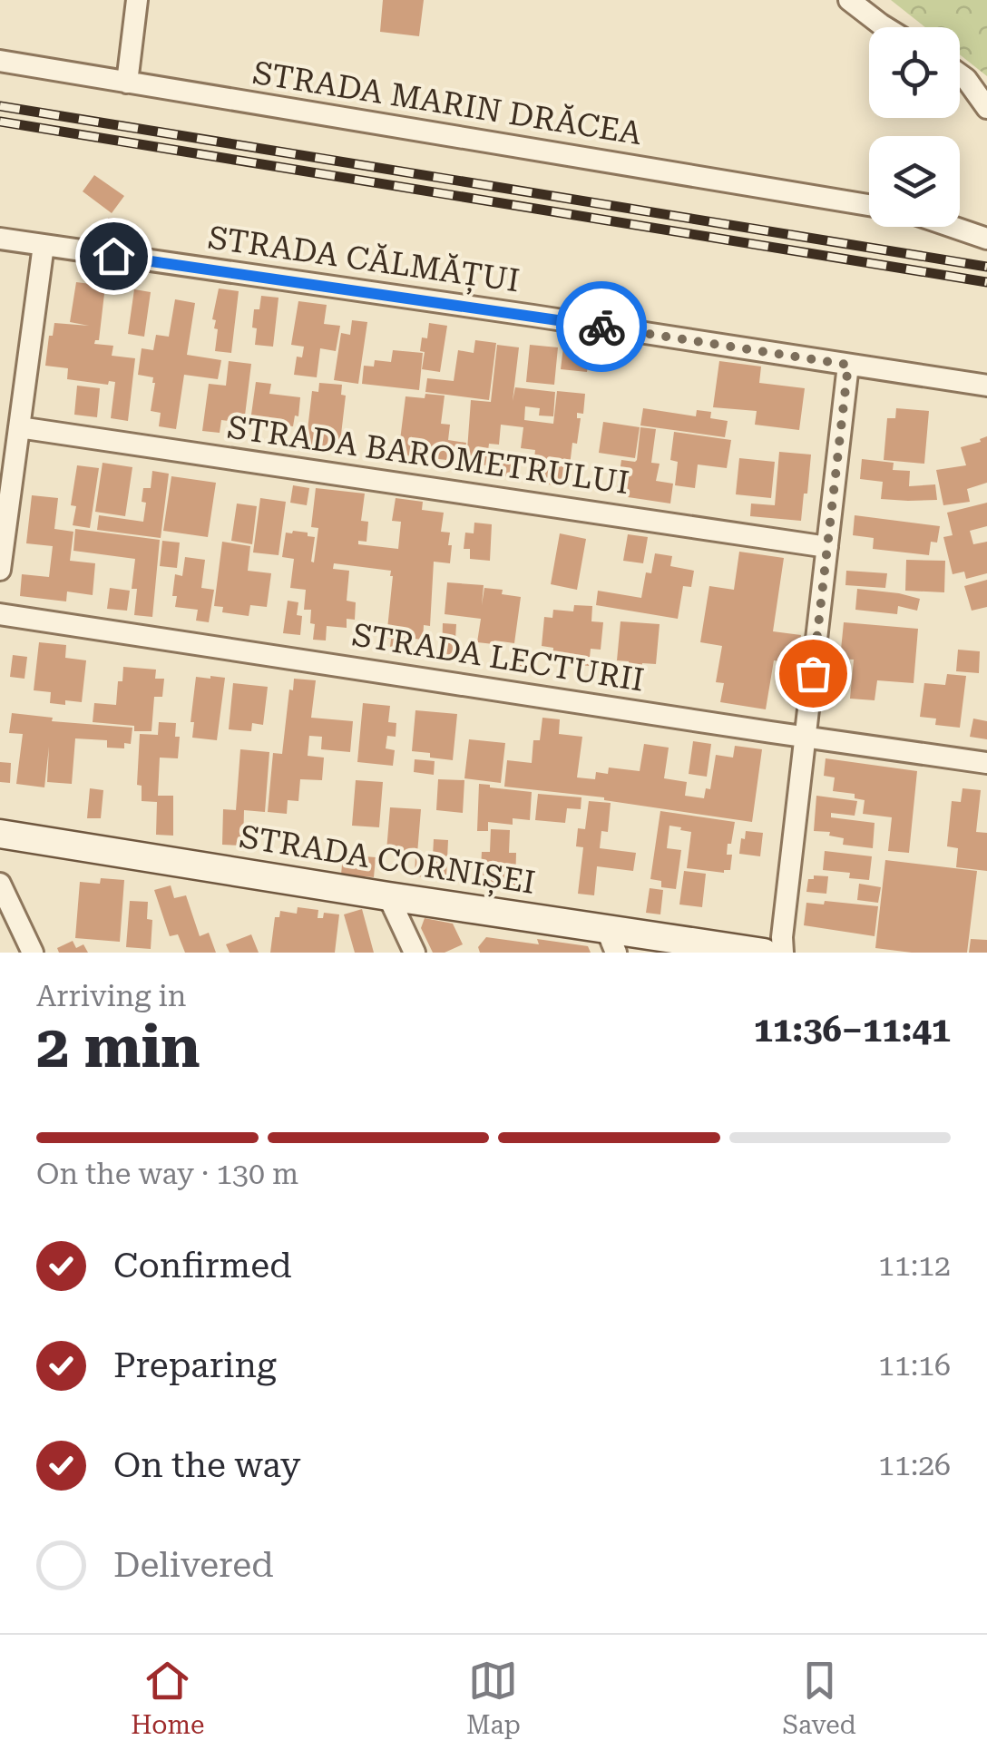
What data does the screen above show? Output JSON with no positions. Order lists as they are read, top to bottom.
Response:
{
  "streets": {
    "street": [
      "STRADA MARIN DRĂCEA",
      "STRADA CĂLMĂȚUI",
      "STRADA BAROMETRULUI",
      "STRADA LECTURII",
      "STRADA CORNIȘEI"
    ]
  },
  "page": {
    "heading": ["2 min", "Arriving in", "11:36–11:41"],
    "bar": "On the way · 130 m",
    "list": [
      ["Confirmed", "11:12"],
      ["Preparing", "11:16"],
      ["On the way", "11:26"],
      "Delivered"
    ],
    "tabs": ["Home", "Map", "Saved"]
  }
}
